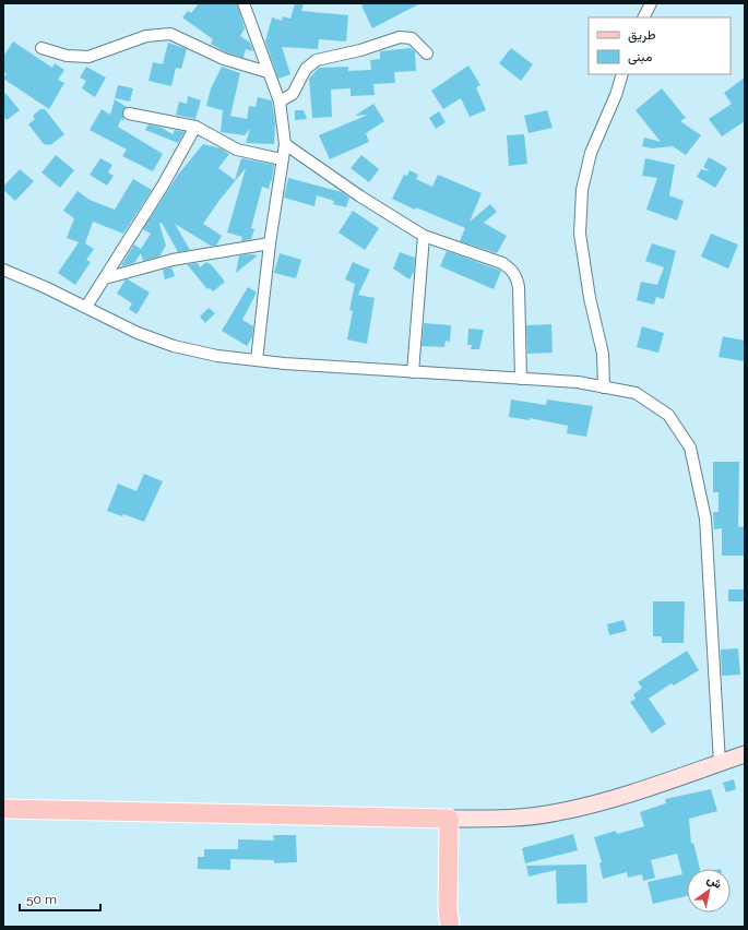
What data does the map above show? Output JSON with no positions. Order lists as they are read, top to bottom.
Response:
{
  "legend": ["طريق", "مبنى"],
  "scale_bar": "50 m",
  "north": "top right"
}
